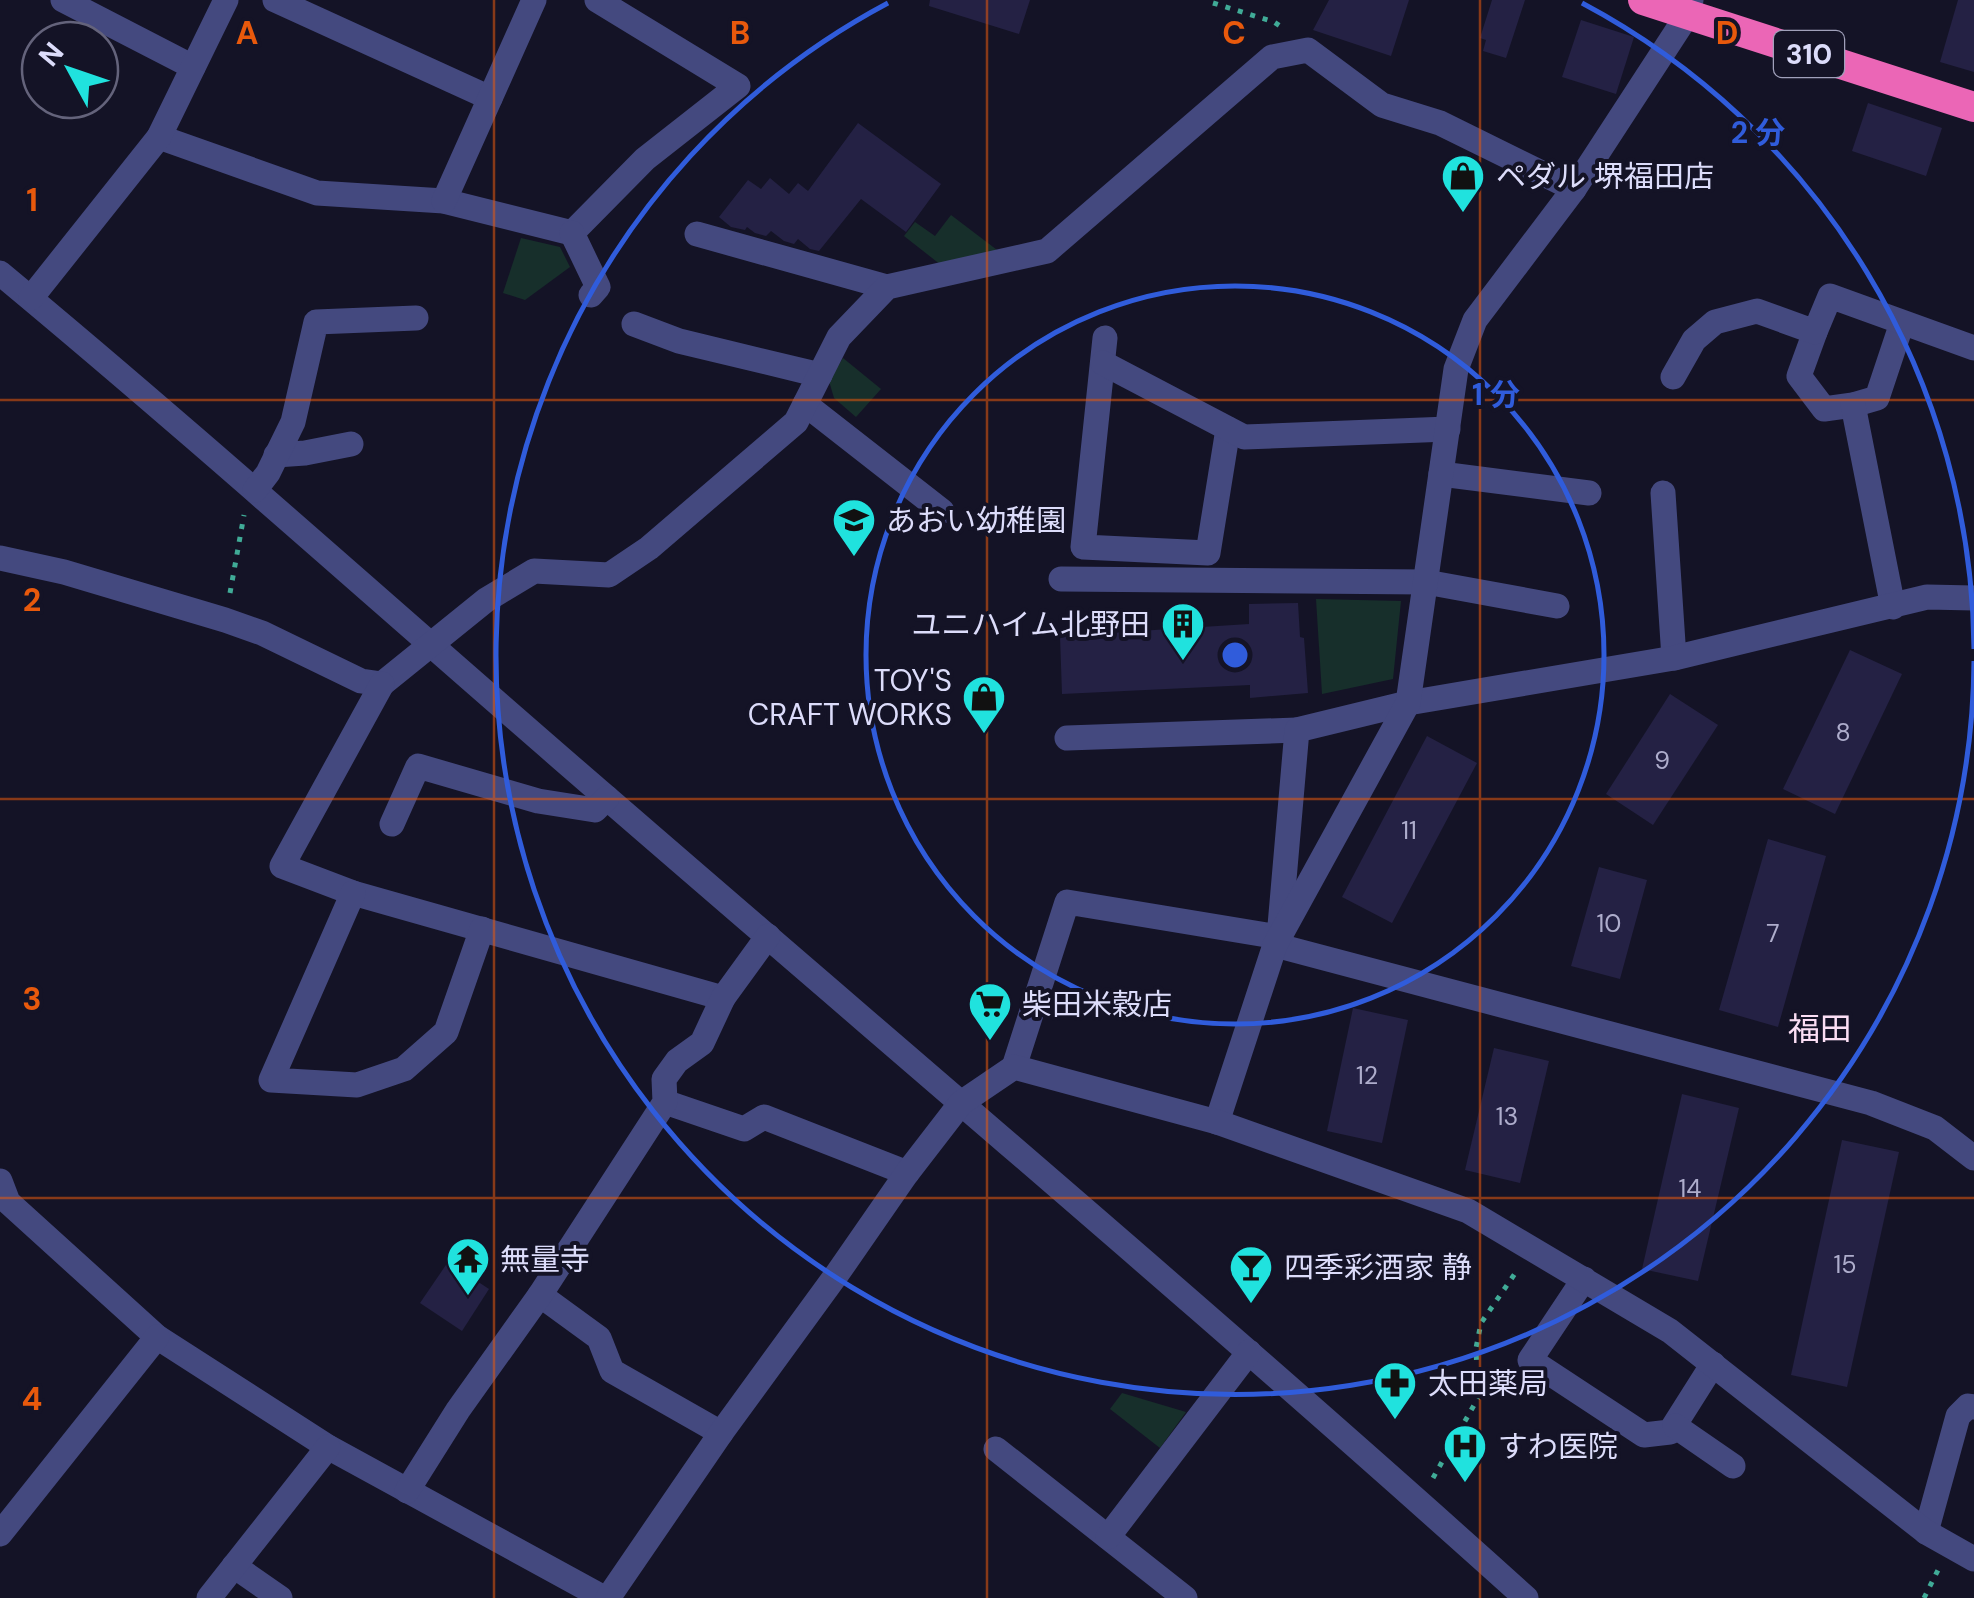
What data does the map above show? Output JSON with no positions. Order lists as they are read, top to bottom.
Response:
{
  "streets": {
    "highway": ["310"]
  },
  "districts": ["福田"],
  "places": {
    "shop": ["ペダル 堺福田店", "TOY'S CRAFT WORKS"],
    "school or university": ["あおい幼稚園"],
    "building": ["ユニハイム北野田"],
    "supermarket": ["柴田米穀店"],
    "temple": ["無量寺"],
    "bar": ["四季彩酒家 静"],
    "pharmacy": ["太田薬局"],
    "hospital": ["すわ医院"]
  },
  "house_numbers": [
    "8",
    "9",
    "11",
    "10",
    "7",
    "12",
    "13",
    "14",
    "15"
  ],
  "north": "top left",
  "grid": {
    "columns": [
      "A",
      "B",
      "C",
      "D"
    ],
    "rows": [
      "1",
      "2",
      "3",
      "4"
    ]
  },
  "rings": ["2 分", "1 分"]
}
